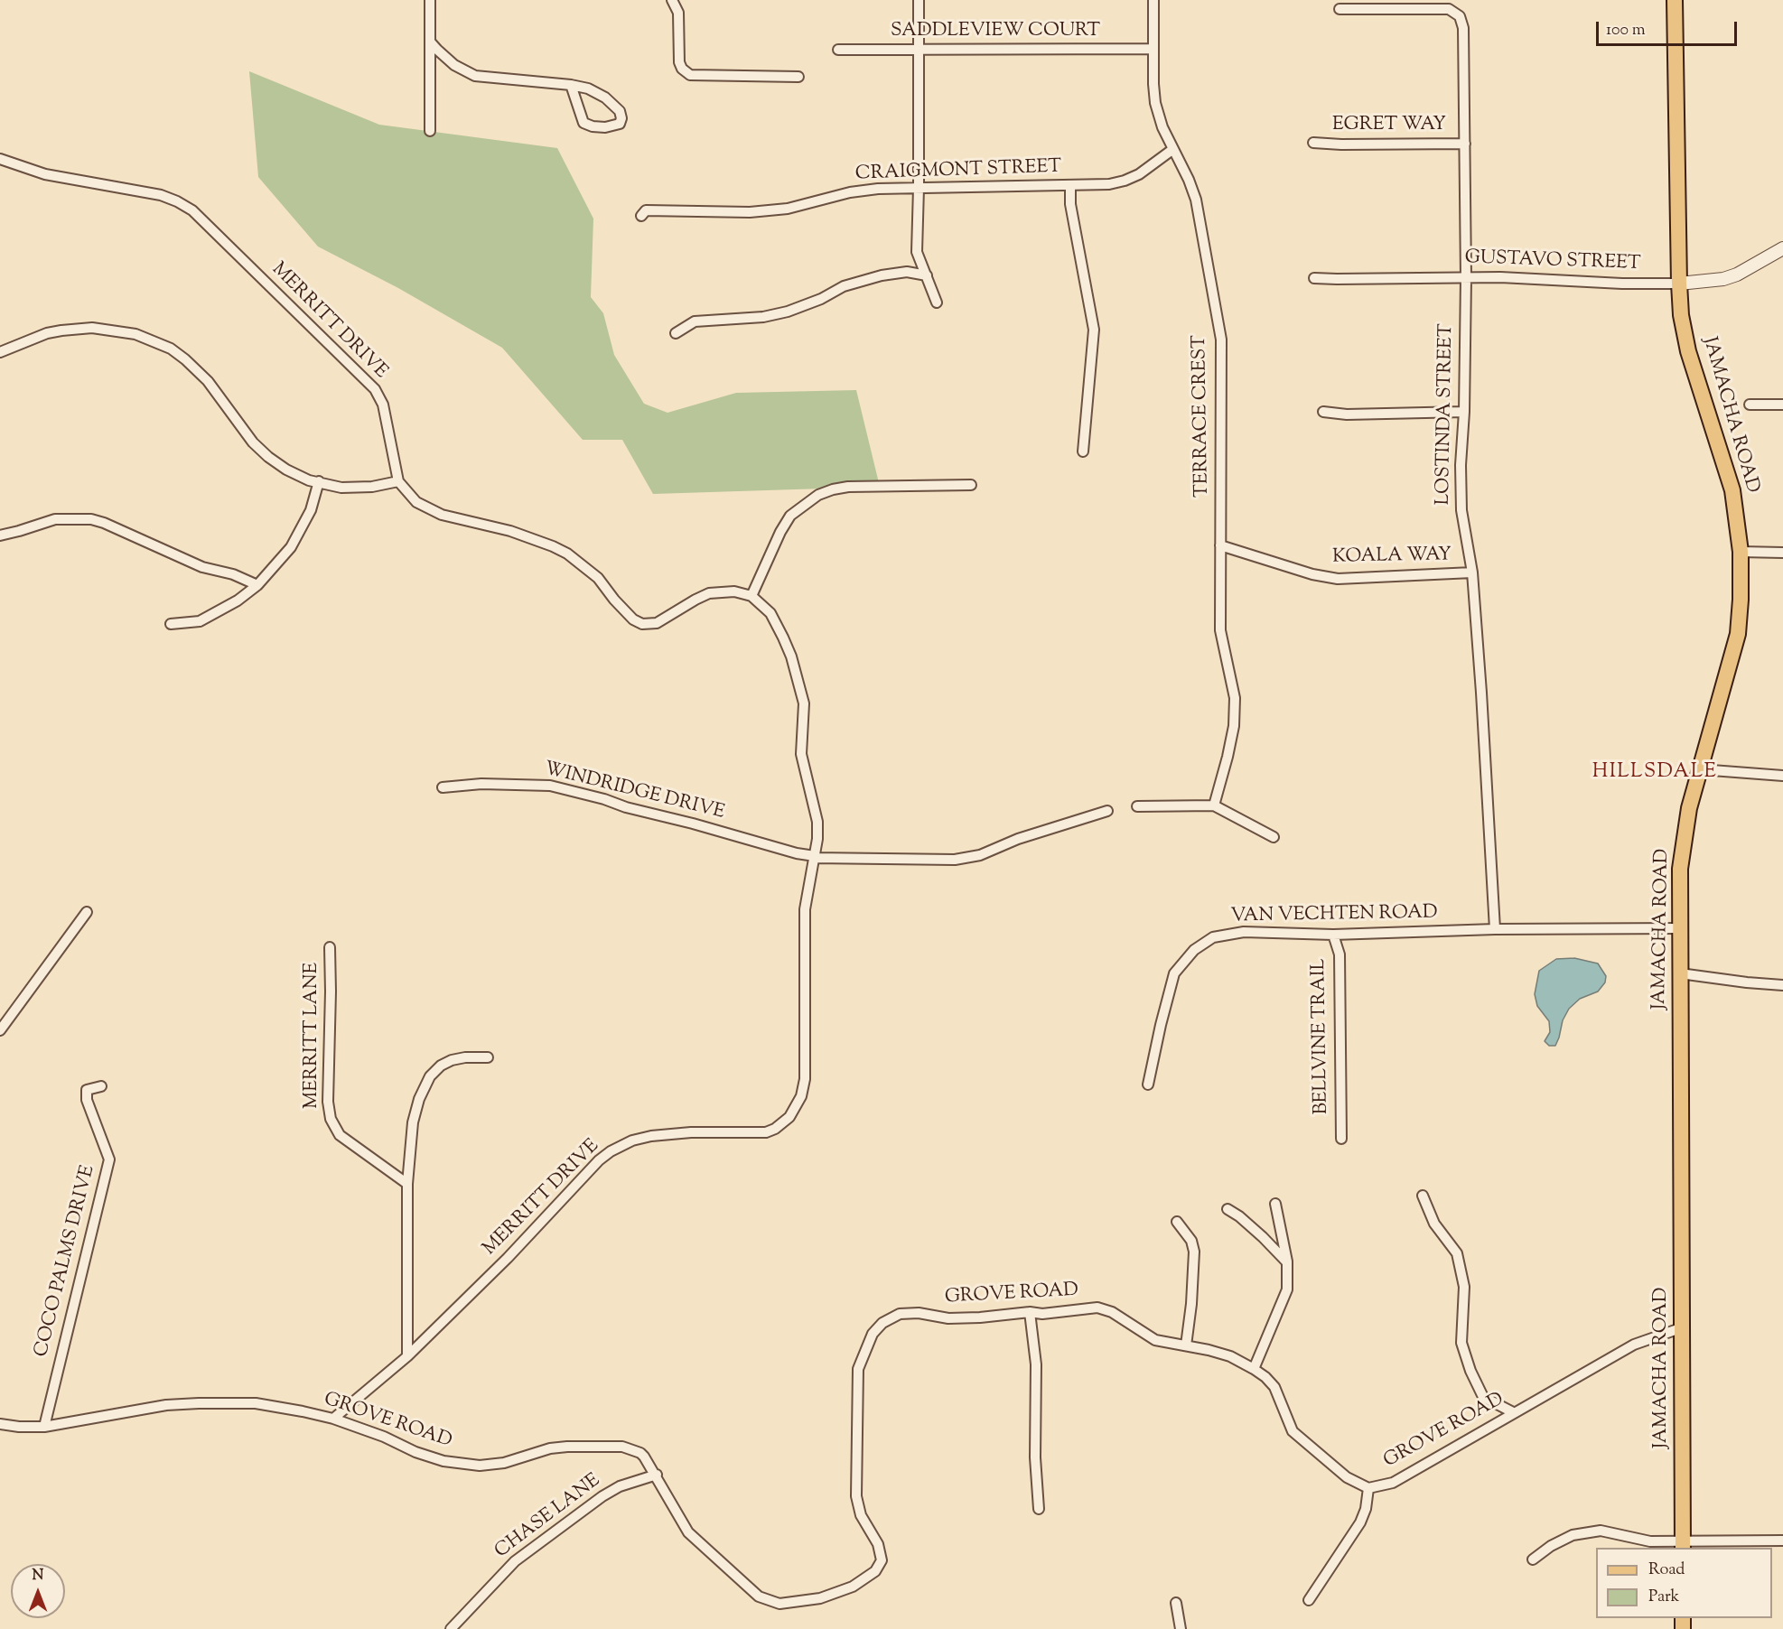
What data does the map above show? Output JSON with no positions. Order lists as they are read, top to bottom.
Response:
{
  "streets": {
    "main road": ["JAMACHA ROAD"],
    "street": [
      "SADDLEVIEW COURT",
      "EGRET WAY",
      "CRAIGMONT STREET",
      "GUSTAVO STREET",
      "MERRITT DRIVE",
      "LOSTINDA STREET",
      "TERRACE CREST",
      "KOALA WAY",
      "WINDRIDGE DRIVE",
      "VAN VECHTEN ROAD",
      "MERRITT LANE",
      "BELLVINE TRAIL",
      "COCO PALMS DRIVE",
      "GROVE ROAD",
      "CHASE LANE"
    ]
  },
  "crossings": [
    ["SADDLEVIEW COURT", "TERRACE CREST"],
    ["EGRET WAY", "LOSTINDA STREET"],
    ["CRAIGMONT STREET", "TERRACE CREST"],
    ["GUSTAVO STREET", "LOSTINDA STREET"],
    ["GUSTAVO STREET", "JAMACHA ROAD"],
    ["MERRITT DRIVE", "WINDRIDGE DRIVE"],
    ["MERRITT DRIVE", "GROVE ROAD"],
    ["LOSTINDA STREET", "KOALA WAY"],
    ["LOSTINDA STREET", "VAN VECHTEN ROAD"],
    ["JAMACHA ROAD", "VAN VECHTEN ROAD"],
    ["JAMACHA ROAD", "GROVE ROAD"],
    ["TERRACE CREST", "KOALA WAY"],
    ["VAN VECHTEN ROAD", "BELLVINE TRAIL"],
    ["COCO PALMS DRIVE", "GROVE ROAD"],
    ["GROVE ROAD", "CHASE LANE"]
  ],
  "districts": ["HILLSDALE"],
  "legend": ["Road", "Park"],
  "scale_bar": "100 m",
  "north": "top"
}
